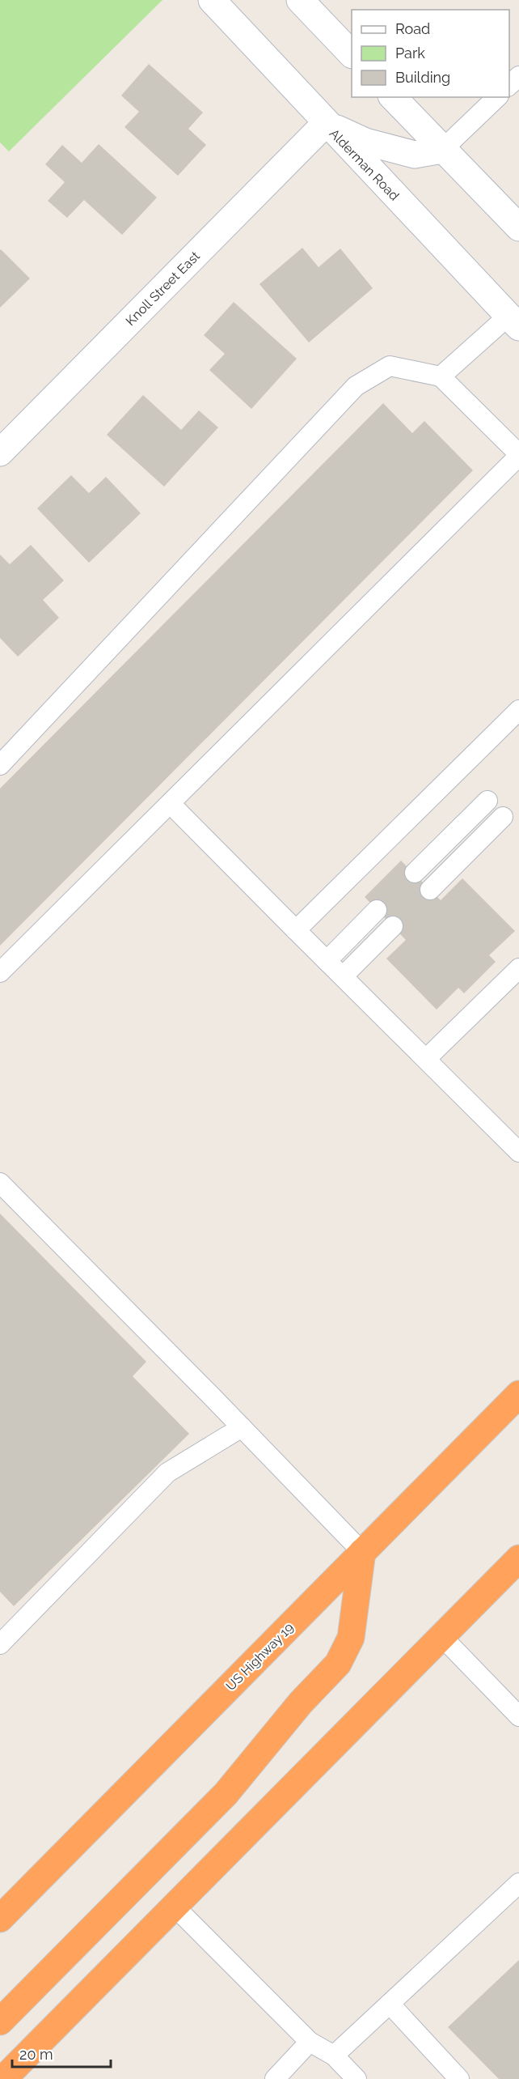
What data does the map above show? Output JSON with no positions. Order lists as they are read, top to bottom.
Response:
{
  "streets": {
    "highway": ["US Highway 19"],
    "main road": ["Alderman Road", "Knoll Street East"]
  },
  "crossings": [
    ["Alderman Road", "Knoll Street East"]
  ],
  "legend": ["Road", "Park", "Building"],
  "scale_bar": "20 m"
}
